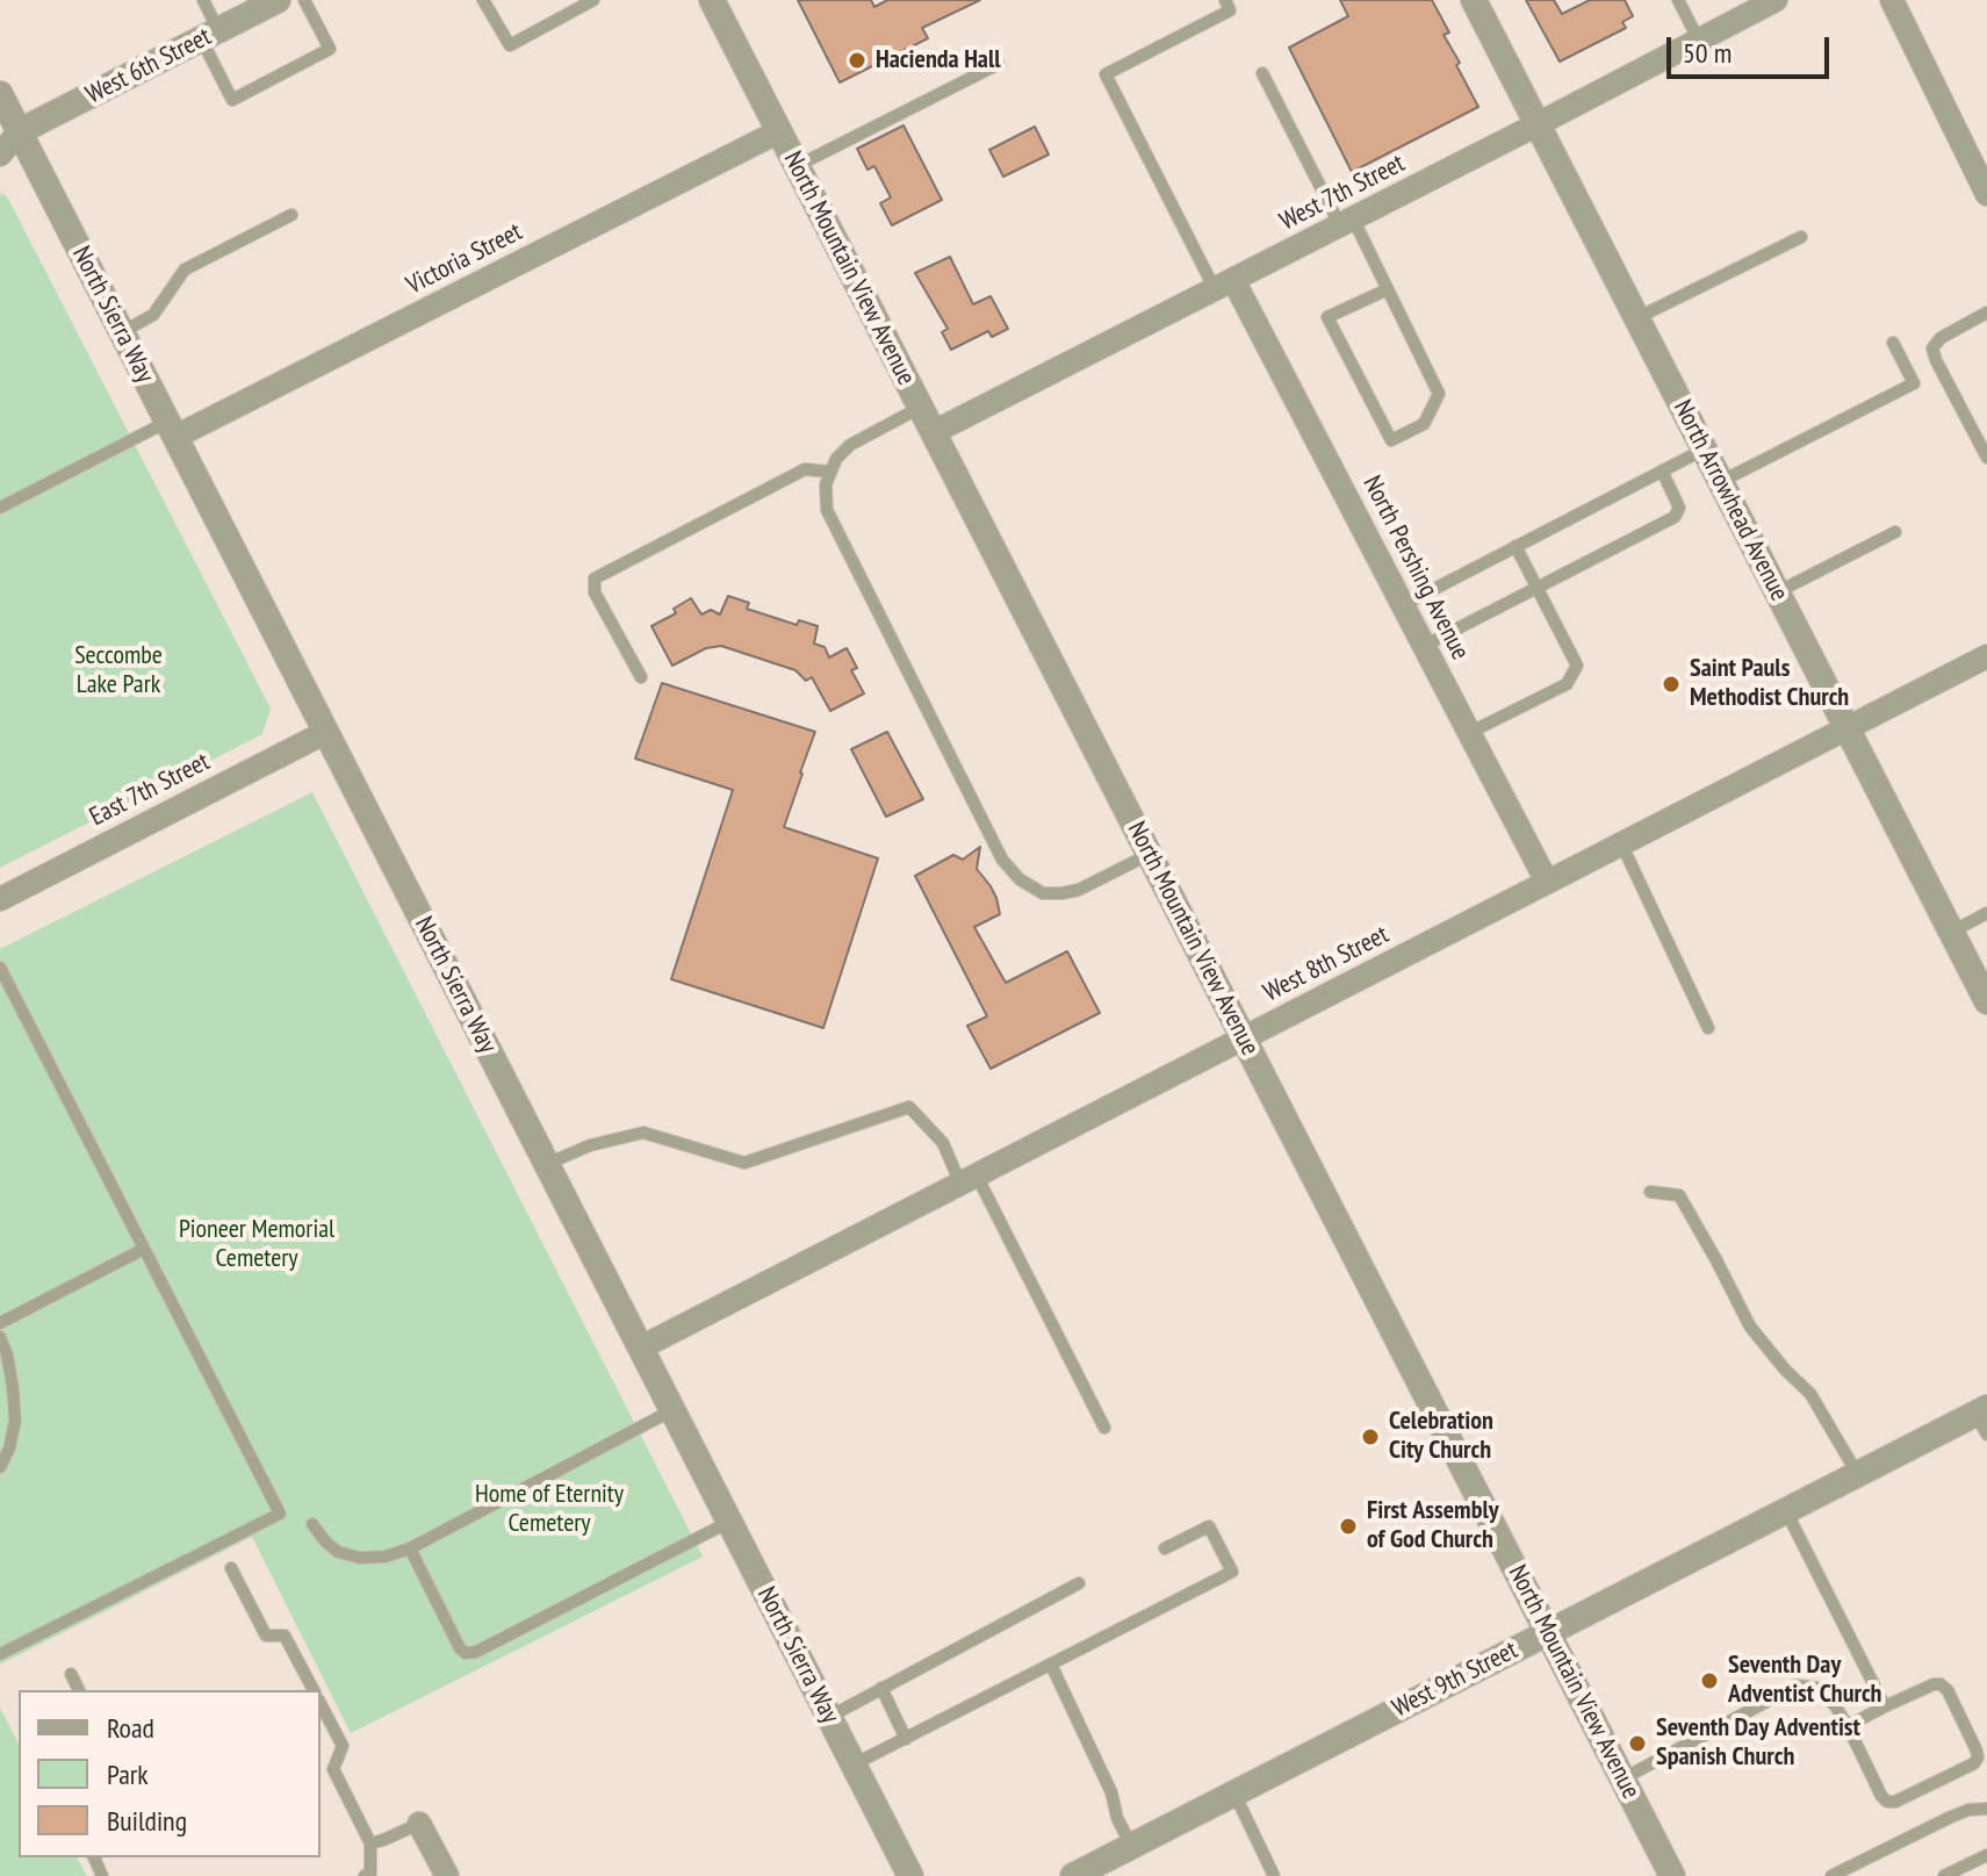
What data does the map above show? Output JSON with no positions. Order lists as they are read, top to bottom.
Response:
{
  "streets": {
    "street": [
      "West 6th Street",
      "West 7th Street",
      "Victoria Street",
      "North Mountain View Avenue",
      "North Sierra Way",
      "North Arrowhead Avenue",
      "North Pershing Avenue",
      "East 7th Street",
      "West 8th Street",
      "West 9th Street"
    ]
  },
  "crossings": [
    ["West 6th Street", "North Sierra Way"],
    ["West 7th Street", "North Mountain View Avenue"],
    ["West 7th Street", "North Arrowhead Avenue"],
    ["West 7th Street", "North Pershing Avenue"],
    ["Victoria Street", "North Mountain View Avenue"],
    ["Victoria Street", "North Sierra Way"],
    ["North Mountain View Avenue", "West 8th Street"],
    ["North Mountain View Avenue", "West 9th Street"],
    ["North Sierra Way", "East 7th Street"],
    ["North Sierra Way", "West 8th Street"],
    ["North Arrowhead Avenue", "West 8th Street"],
    ["North Pershing Avenue", "West 8th Street"]
  ],
  "parks": ["Seccombe Lake Park", "Pioneer Memorial Cemetery", "Home of Eternity Cemetery"],
  "places": [
    "Hacienda Hall",
    "Saint Pauls Methodist Church",
    "Celebration City Church",
    "First Assembly of God Church",
    "Seventh Day Adventist Church",
    "Seventh Day Adventist Spanish Church"
  ],
  "legend": ["Road", "Park", "Building"],
  "scale_bar": "50 m"
}
